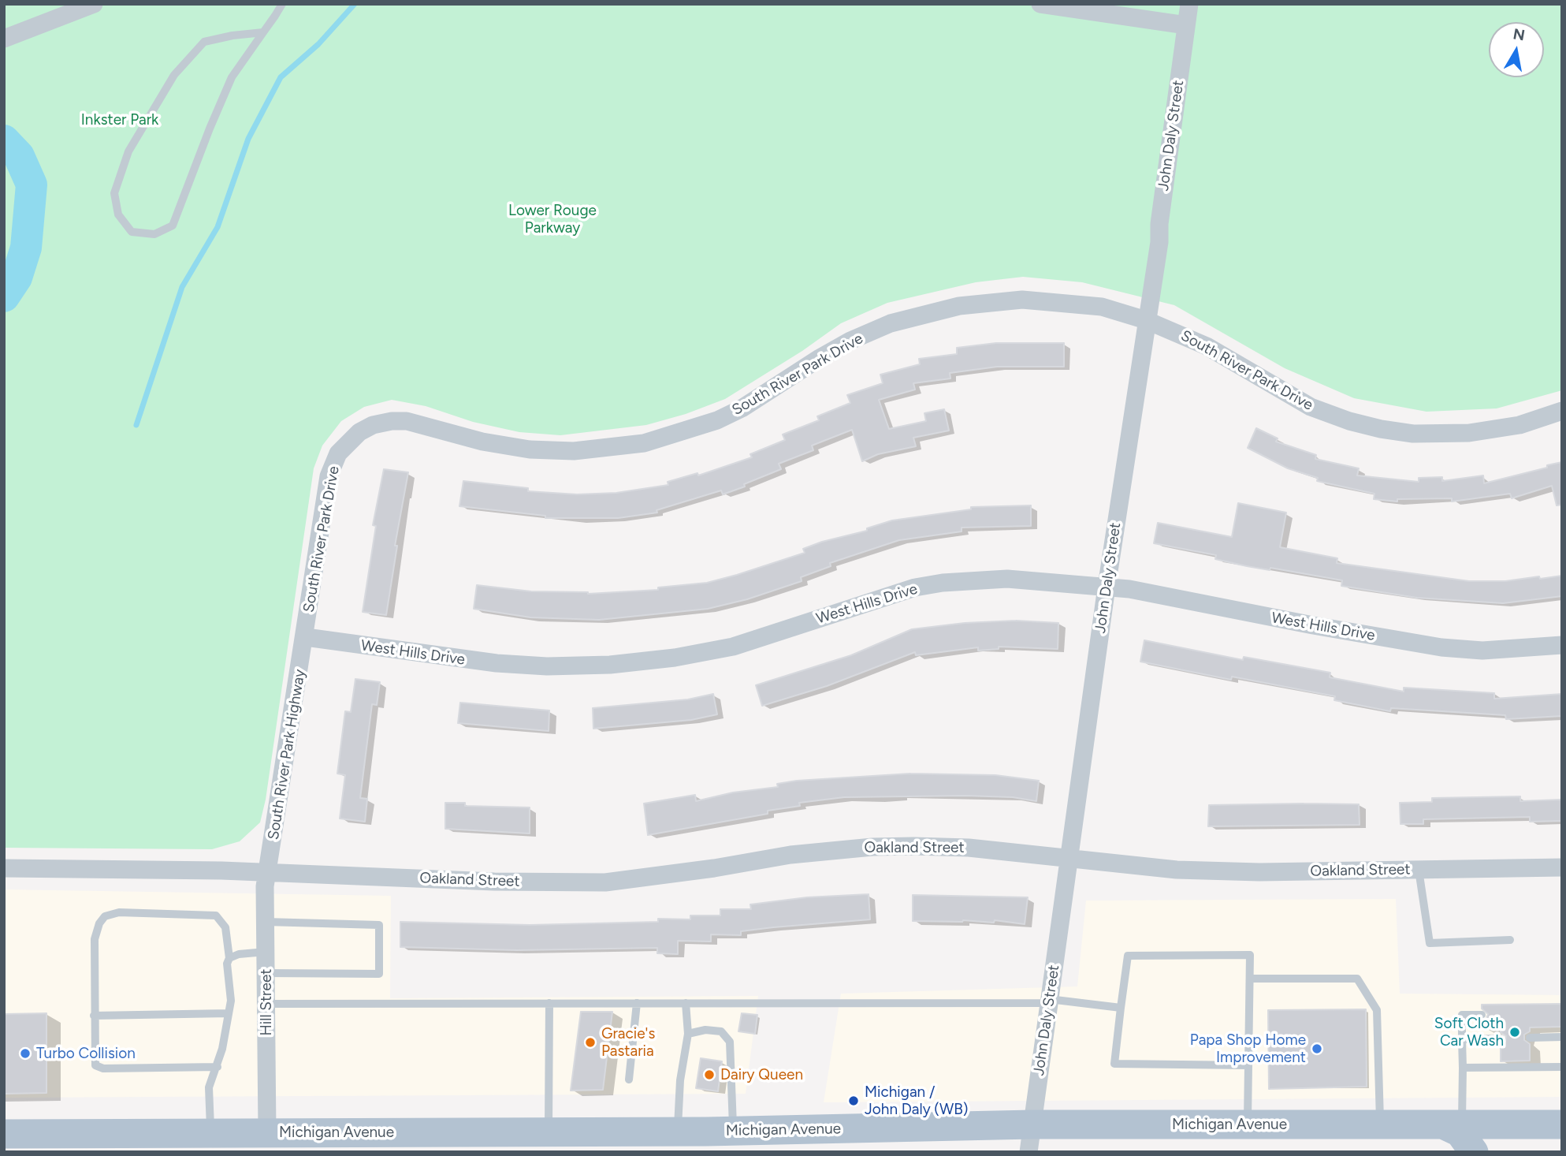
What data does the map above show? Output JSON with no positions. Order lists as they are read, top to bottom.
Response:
{
  "streets": {
    "main road": ["Michigan Avenue"],
    "street": [
      "John Daly Street",
      "South River Park Drive",
      "West Hills Drive",
      "South River Park Highway",
      "Oakland Street",
      "Hill Street"
    ]
  },
  "crossings": [
    ["John Daly Street", "South River Park Drive"],
    ["John Daly Street", "West Hills Drive"],
    ["John Daly Street", "Oakland Street"],
    ["John Daly Street", "Michigan Avenue"],
    ["South River Park Drive", "West Hills Drive"],
    ["South River Park Drive", "South River Park Highway"],
    ["West Hills Drive", "South River Park Highway"],
    ["South River Park Highway", "Oakland Street"],
    ["South River Park Highway", "Hill Street"],
    ["Oakland Street", "Hill Street"],
    ["Hill Street", "Michigan Avenue"]
  ],
  "parks": ["Inkster Park", "Lower Rouge Parkway"],
  "places": [
    "Soft Cloth Car Wash",
    "Gracie's Pastaria",
    "Papa Shop Home Improvement",
    "Turbo Collision",
    "Dairy Queen",
    "Michigan / John Daly (WB)"
  ],
  "north": "top"
}
